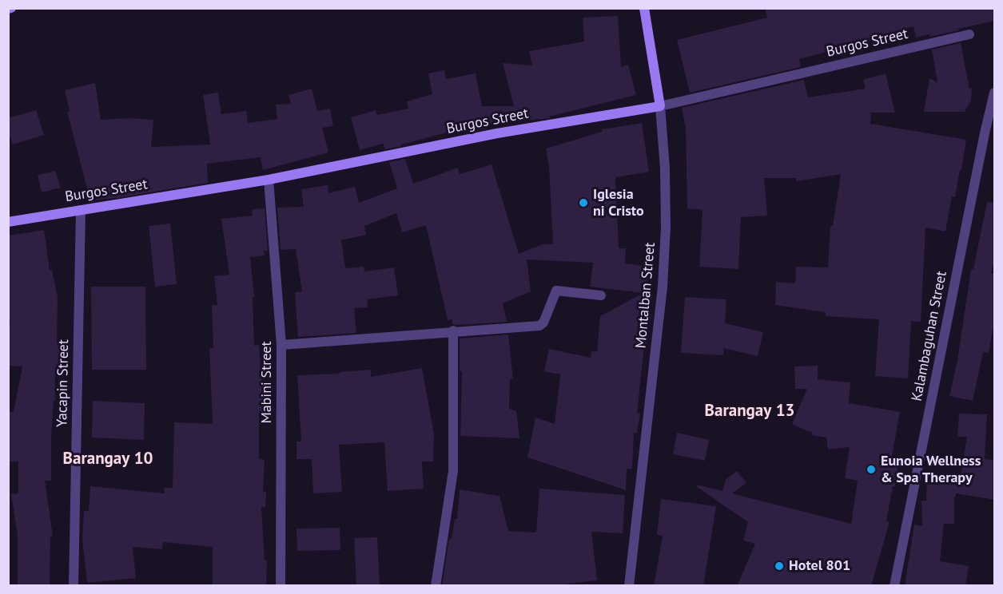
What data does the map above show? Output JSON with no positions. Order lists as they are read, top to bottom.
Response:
{
  "streets": {
    "main road": ["Burgos Street", "Montalban Street"],
    "street": ["Kalambaguhan Street", "Mabini Street", "Yacapin Street"]
  },
  "crossings": [
    ["Burgos Street", "Montalban Street"],
    ["Burgos Street", "Mabini Street"],
    ["Burgos Street", "Yacapin Street"]
  ],
  "districts": ["Barangay 13", "Barangay 10"],
  "places": ["Iglesia ni Cristo", "Eunoia Wellness & Spa Therapy", "Hotel 801"]
}
